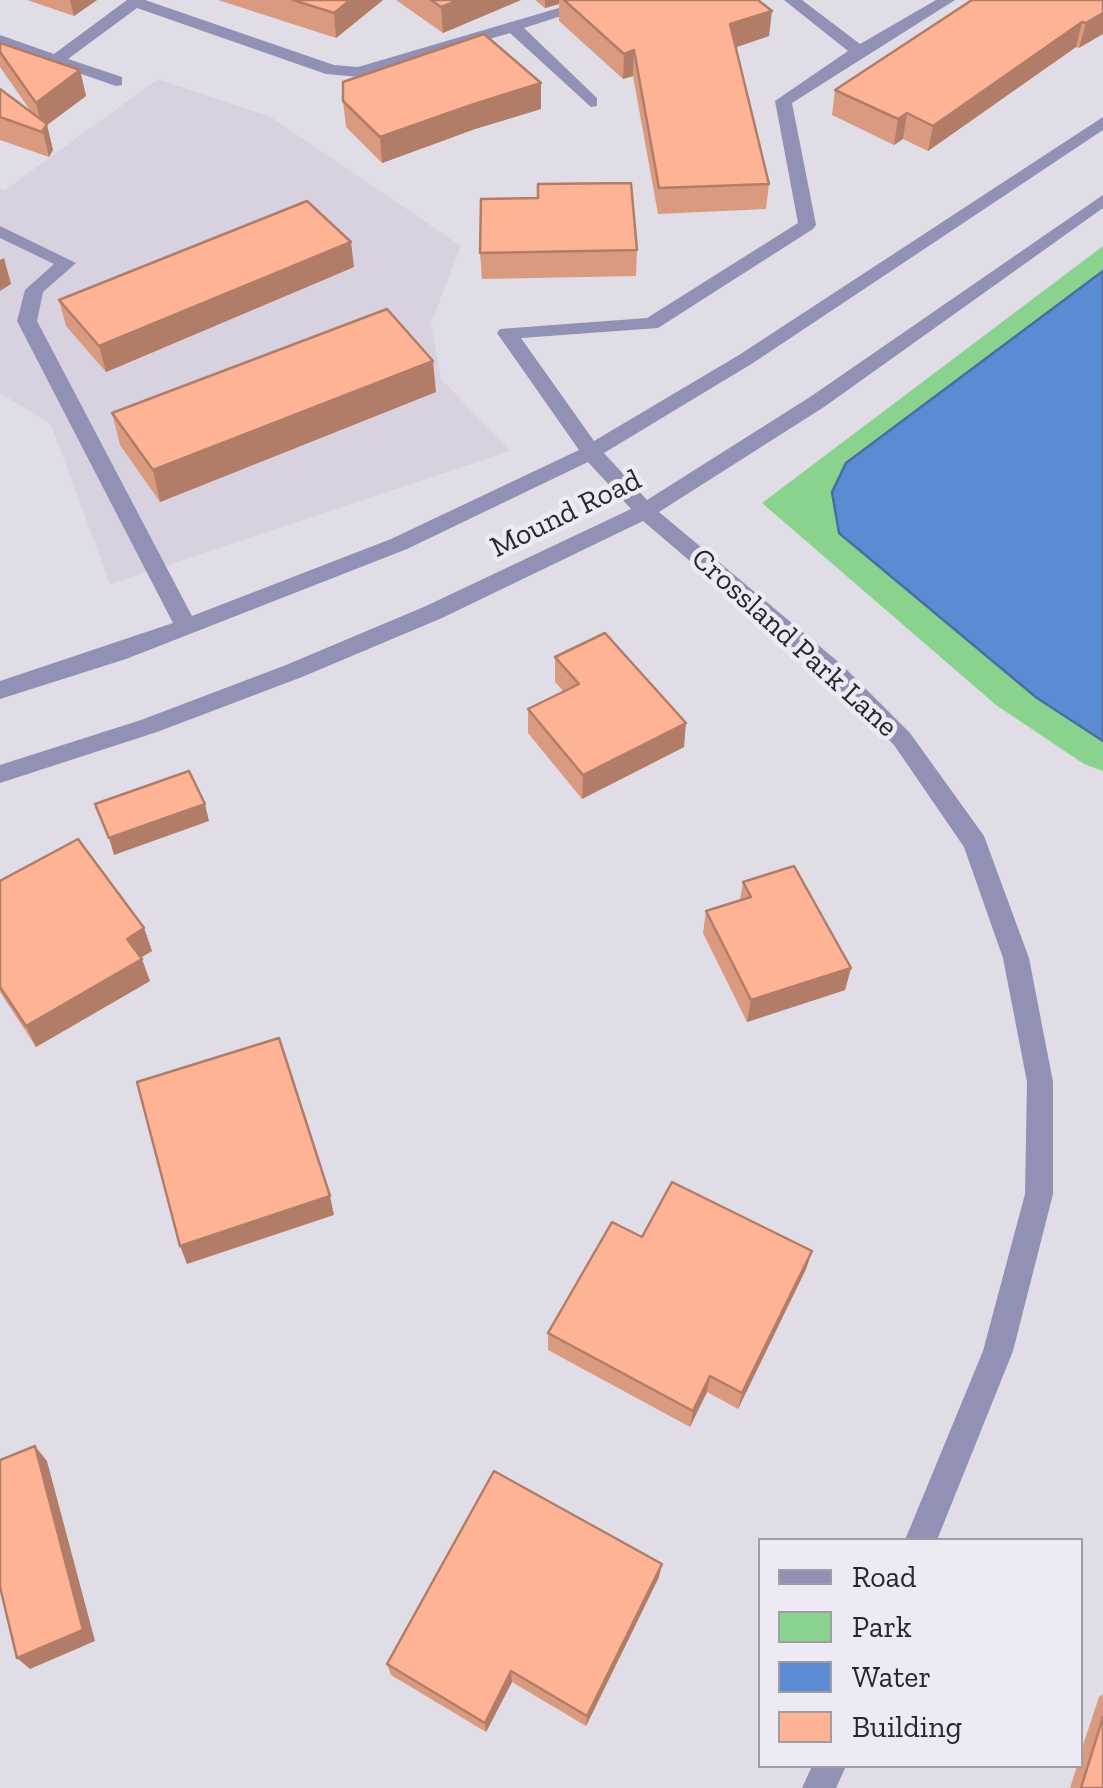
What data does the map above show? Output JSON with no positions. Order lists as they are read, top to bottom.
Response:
{
  "streets": {
    "street": ["Mound Road", "Crossland Park Lane"]
  },
  "crossings": [
    ["Mound Road", "Crossland Park Lane"]
  ],
  "legend": [
    "Road",
    "Park",
    "Water",
    "Building"
  ]
}
